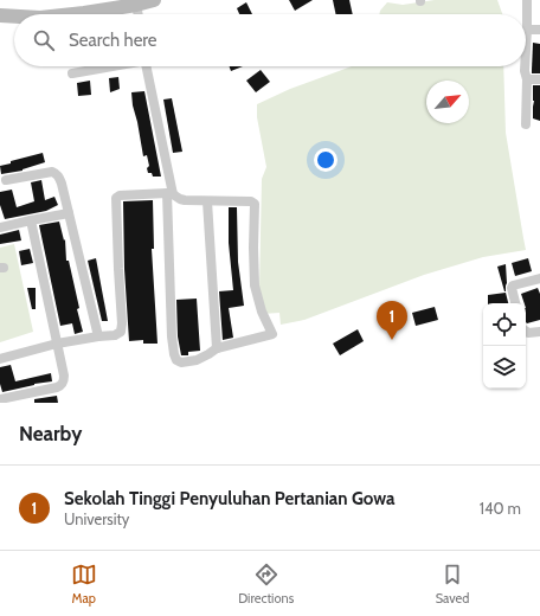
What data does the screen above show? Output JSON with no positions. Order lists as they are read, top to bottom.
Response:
{
  "north": "top right",
  "page": {
    "search": "Search here",
    "pins": "1",
    "heading": "Nearby",
    "list": [
      {
        "mark": "1",
        "name": "Sekolah Tinggi Penyuluhan Pertanian Gowa",
        "note": "University",
        "value": "140 m"
      }
    ],
    "nav": ["Map", "Directions", "Saved"]
  }
}
